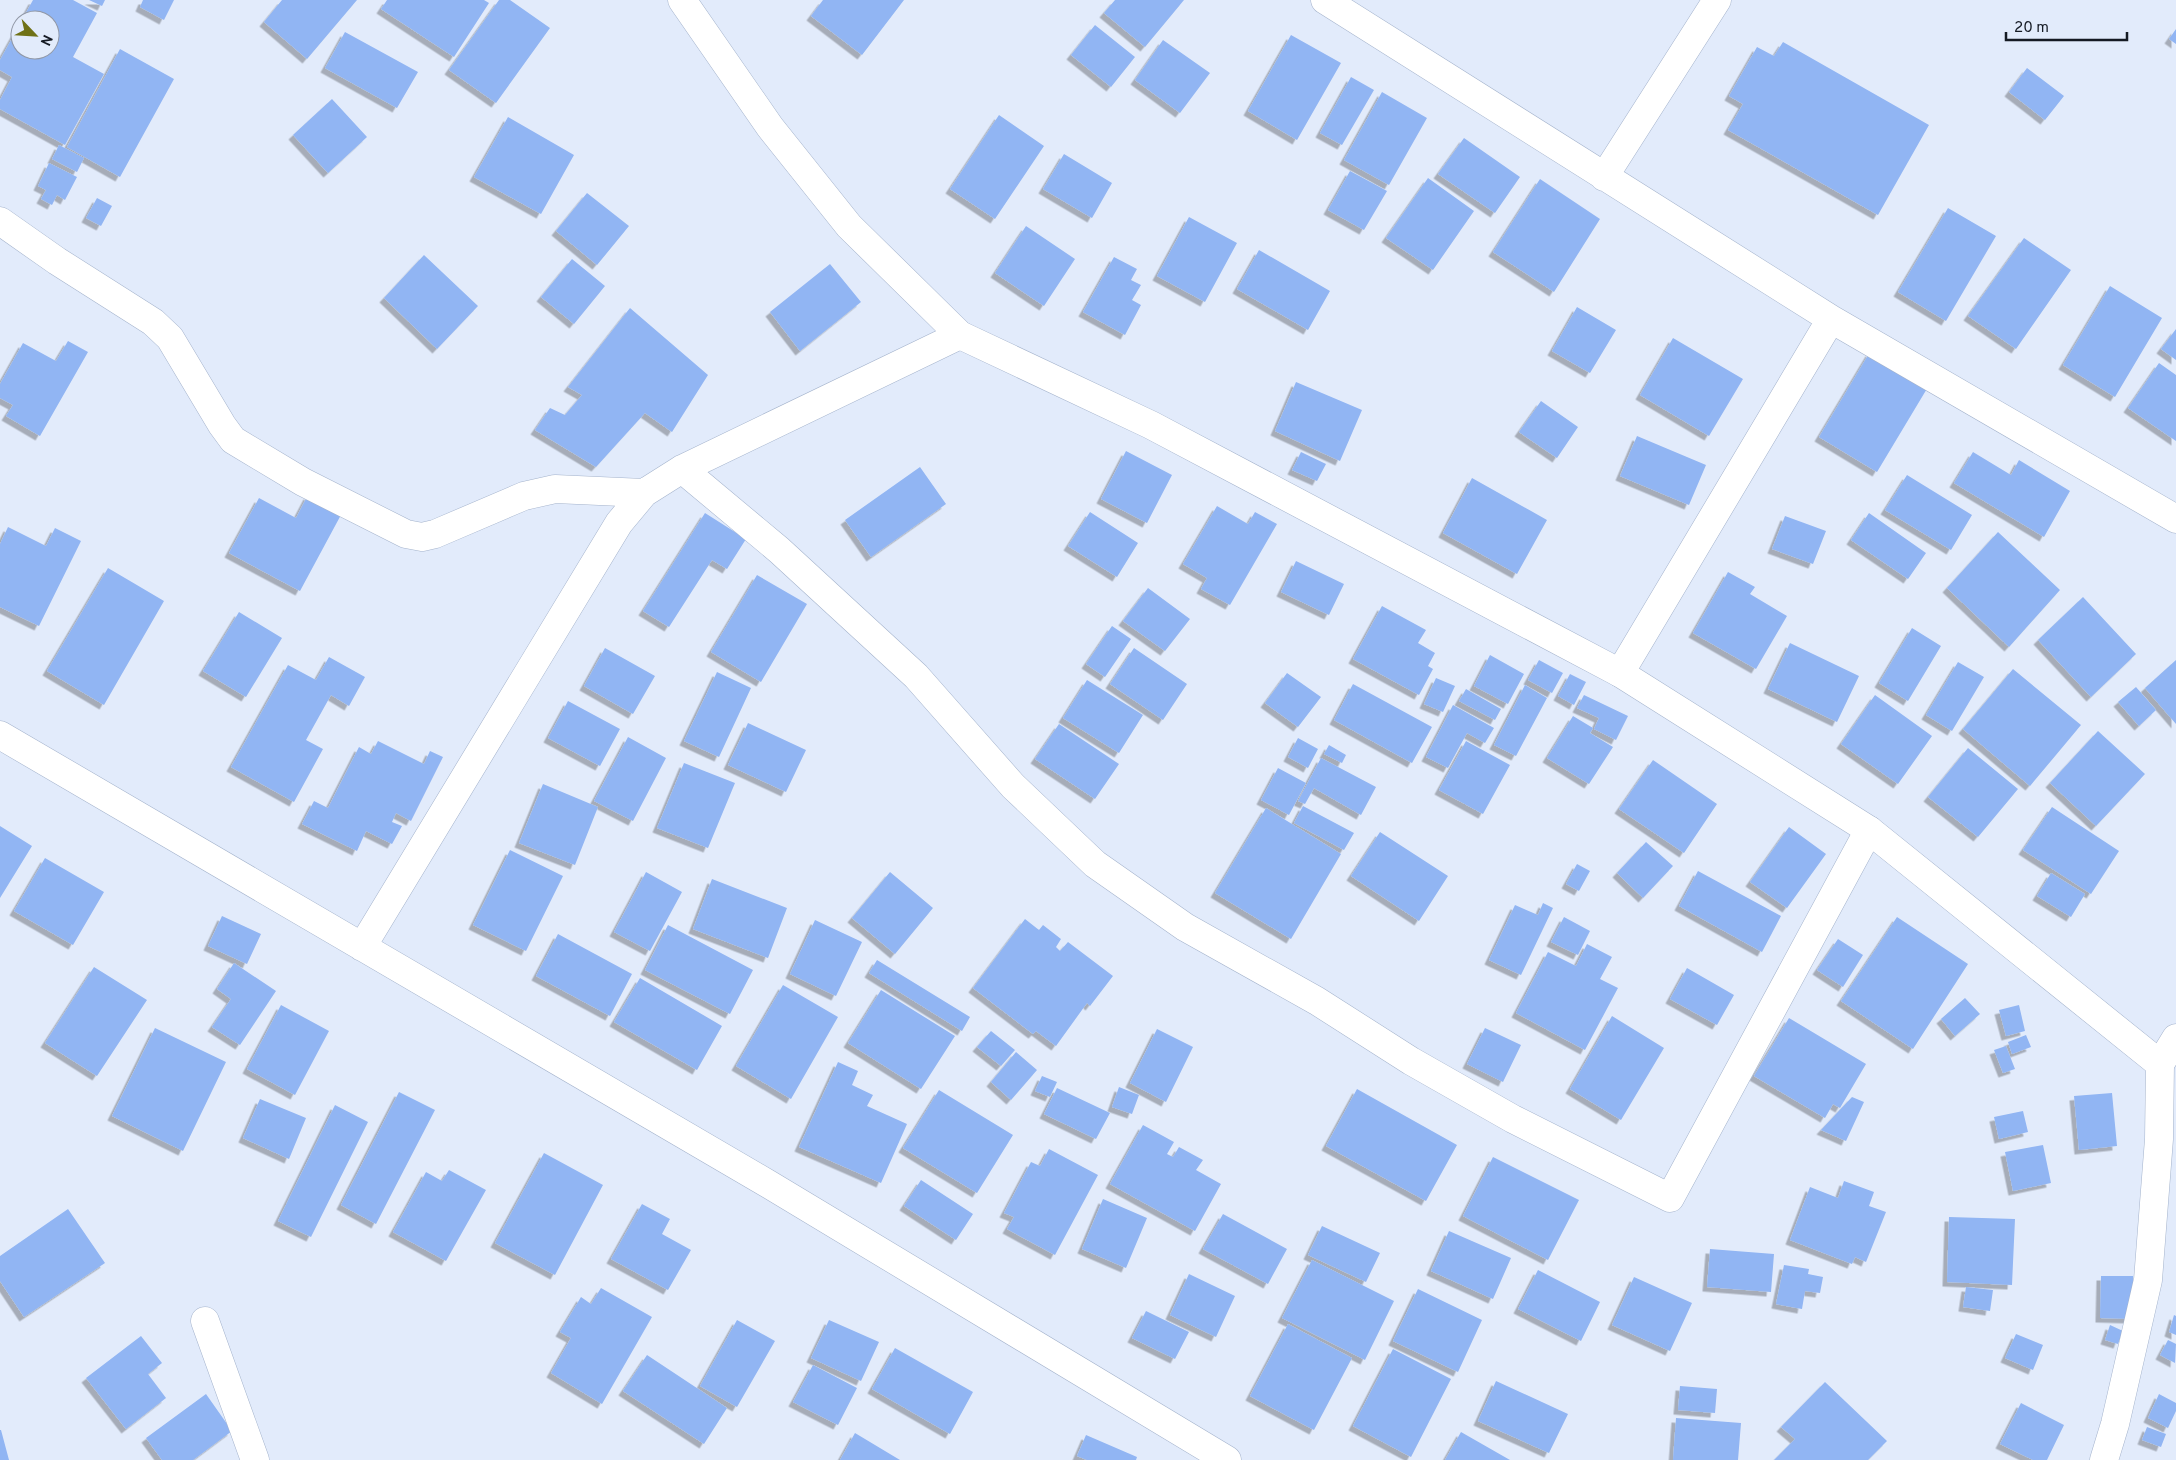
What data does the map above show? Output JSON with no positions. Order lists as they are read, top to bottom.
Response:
{
  "scale_bar": "20 m",
  "north": "bottom right"
}
